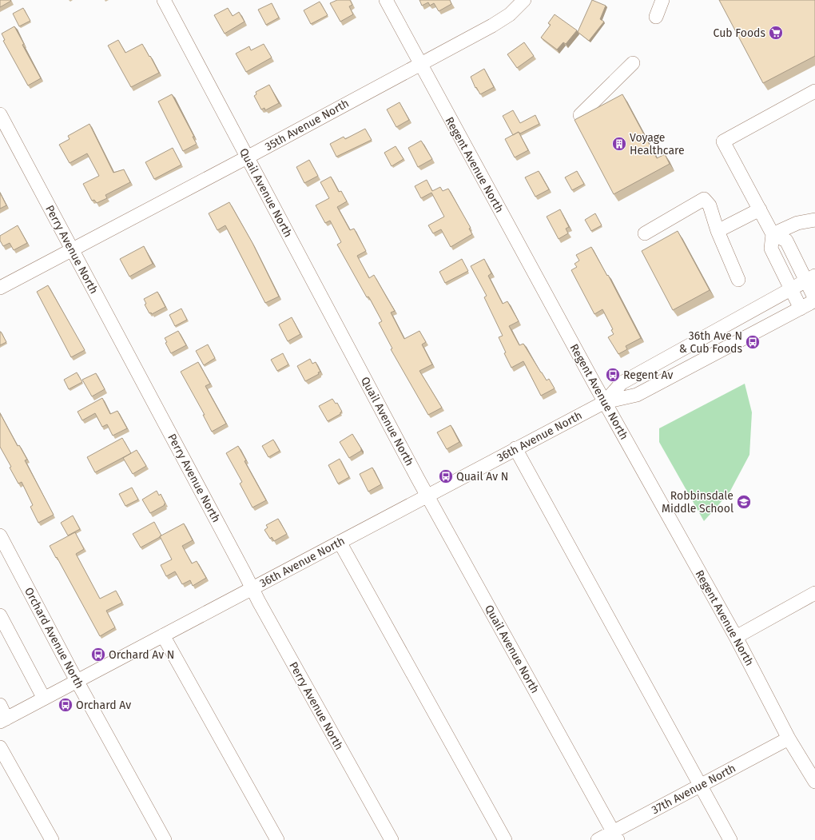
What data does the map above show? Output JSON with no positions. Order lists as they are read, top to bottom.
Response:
{
  "streets": {
    "street": [
      "35th Avenue North",
      "Regent Avenue North",
      "Quail Avenue North",
      "Perry Avenue North",
      "36th Avenue North",
      "Orchard Avenue North",
      "37th Avenue North"
    ]
  },
  "crossings": [
    ["35th Avenue North", "Regent Avenue North"],
    ["35th Avenue North", "Quail Avenue North"],
    ["35th Avenue North", "Perry Avenue North"],
    ["Regent Avenue North", "36th Avenue North"],
    ["Regent Avenue North", "37th Avenue North"],
    ["Quail Avenue North", "36th Avenue North"],
    ["Quail Avenue North", "37th Avenue North"],
    ["Perry Avenue North", "36th Avenue North"],
    ["36th Avenue North", "Orchard Avenue North"]
  ],
  "places": {
    "supermarket": ["Cub Foods"],
    "building": ["Voyage Healthcare"],
    "bus stop": [
      "36th Ave N & Cub Foods",
      "Regent Av",
      "Quail Av N",
      "Orchard Av N",
      "Orchard Av"
    ],
    "school or university": ["Robbinsdale Middle School"]
  }
}
